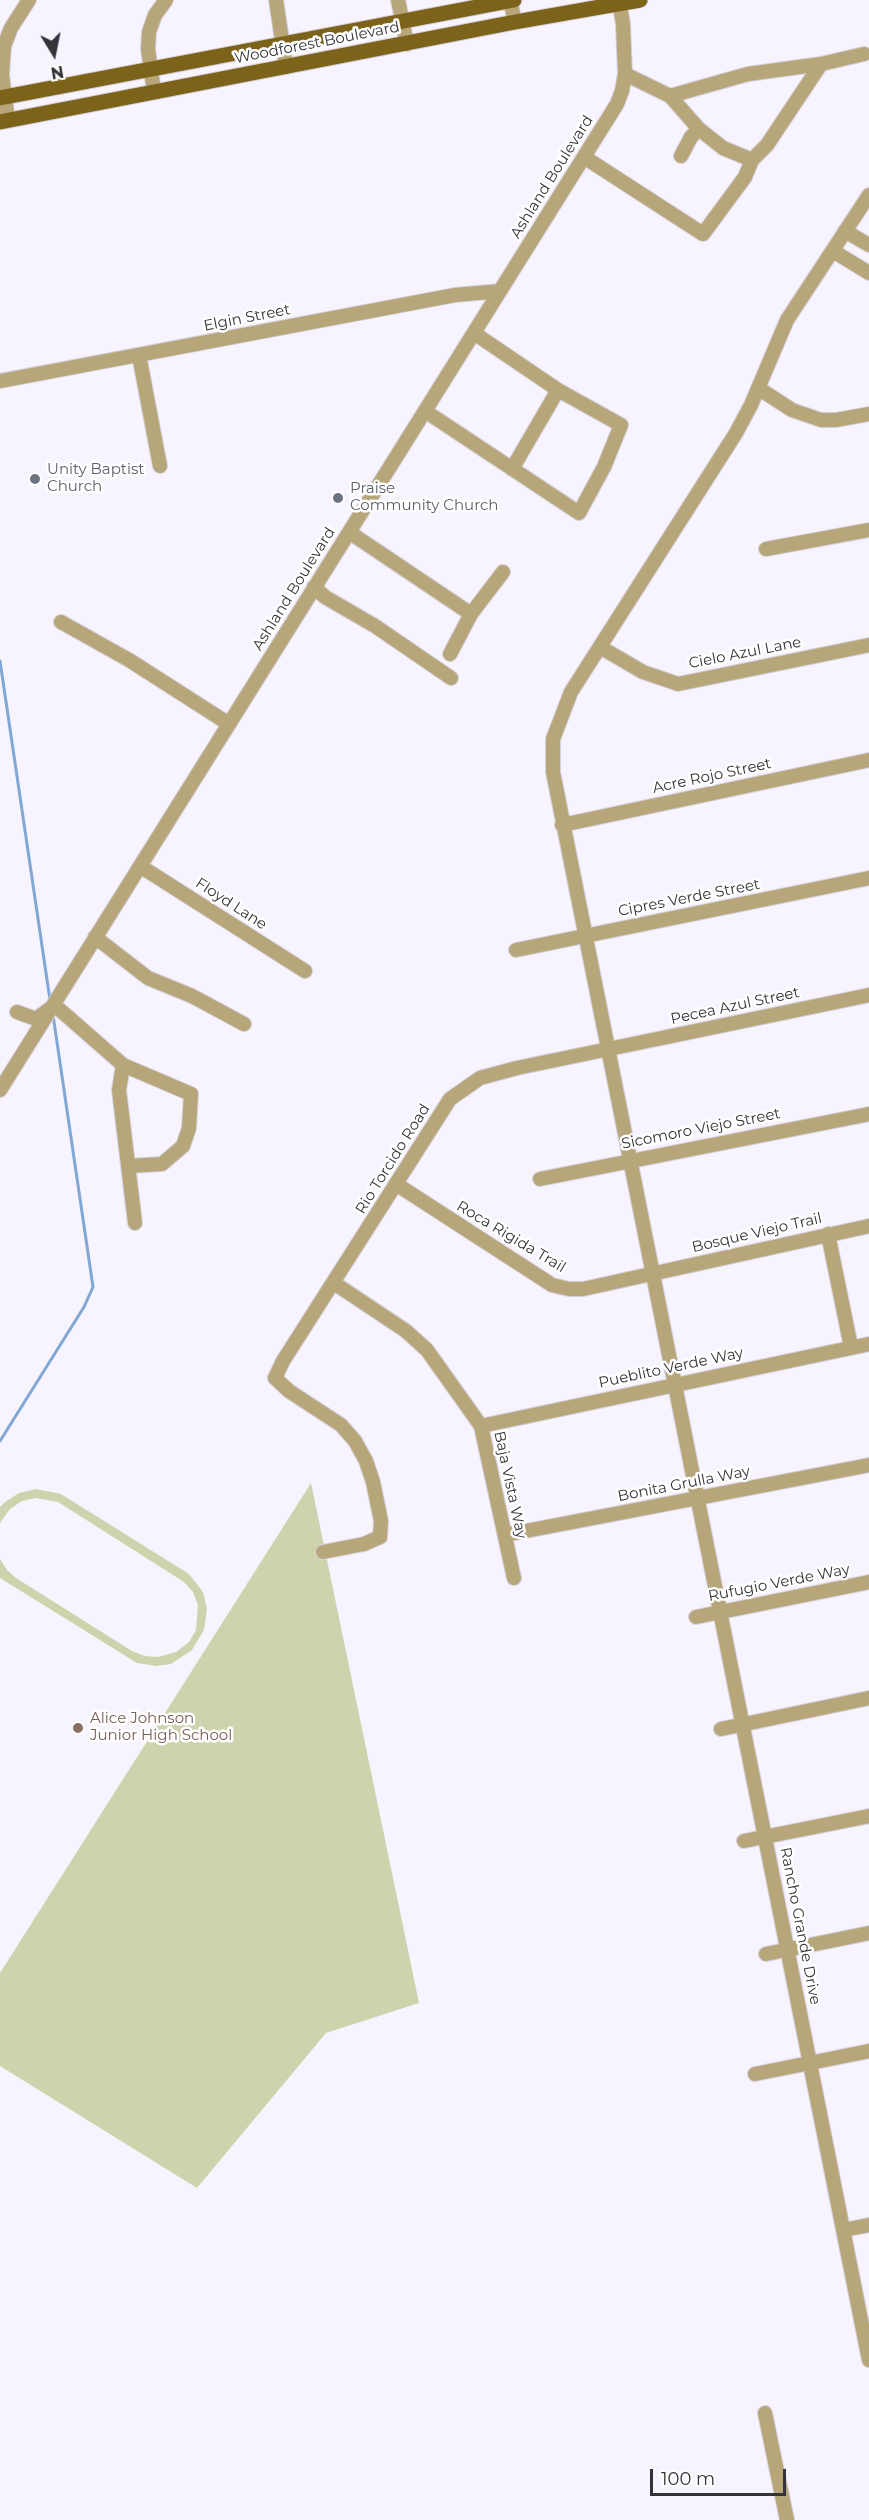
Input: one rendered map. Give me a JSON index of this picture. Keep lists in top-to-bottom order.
{
  "streets": {
    "main road": ["Woodforest Boulevard"],
    "street": [
      "Ashland Boulevard",
      "Elgin Street",
      "Cielo Azul Lane",
      "Acre Rojo Street",
      "Cipres Verde Street",
      "Floyd Lane",
      "Pecea Azul Street",
      "Sicomoro Viejo Street",
      "Rio Torcido Road",
      "Bosque Viejo Trail",
      "Roca Rigida Trail",
      "Pueblito Verde Way",
      "Bonita Grulla Way",
      "Baja Vista Way",
      "Rufugio Verde Way",
      "Rancho Grande Drive"
    ]
  },
  "crossings": [
    ["Woodforest Boulevard", "Ashland Boulevard"],
    ["Ashland Boulevard", "Elgin Street"],
    ["Ashland Boulevard", "Floyd Lane"],
    ["Cielo Azul Lane", "Rancho Grande Drive"],
    ["Acre Rojo Street", "Rancho Grande Drive"],
    ["Cipres Verde Street", "Rancho Grande Drive"],
    ["Pecea Azul Street", "Rio Torcido Road"],
    ["Pecea Azul Street", "Rancho Grande Drive"],
    ["Sicomoro Viejo Street", "Rancho Grande Drive"],
    ["Rio Torcido Road", "Roca Rigida Trail"],
    ["Rio Torcido Road", "Baja Vista Way"],
    ["Rio Torcido Road", "Rancho Grande Drive"],
    ["Bosque Viejo Trail", "Roca Rigida Trail"],
    ["Bosque Viejo Trail", "Rancho Grande Drive"],
    ["Roca Rigida Trail", "Rancho Grande Drive"],
    ["Pueblito Verde Way", "Baja Vista Way"],
    ["Pueblito Verde Way", "Rancho Grande Drive"],
    ["Bonita Grulla Way", "Baja Vista Way"],
    ["Bonita Grulla Way", "Rancho Grande Drive"],
    ["Rufugio Verde Way", "Rancho Grande Drive"]
  ],
  "places": ["Unity Baptist Church", "Praise Community Church", "Alice Johnson Junior High School"],
  "scale_bar": "100 m",
  "north": "bottom"
}
